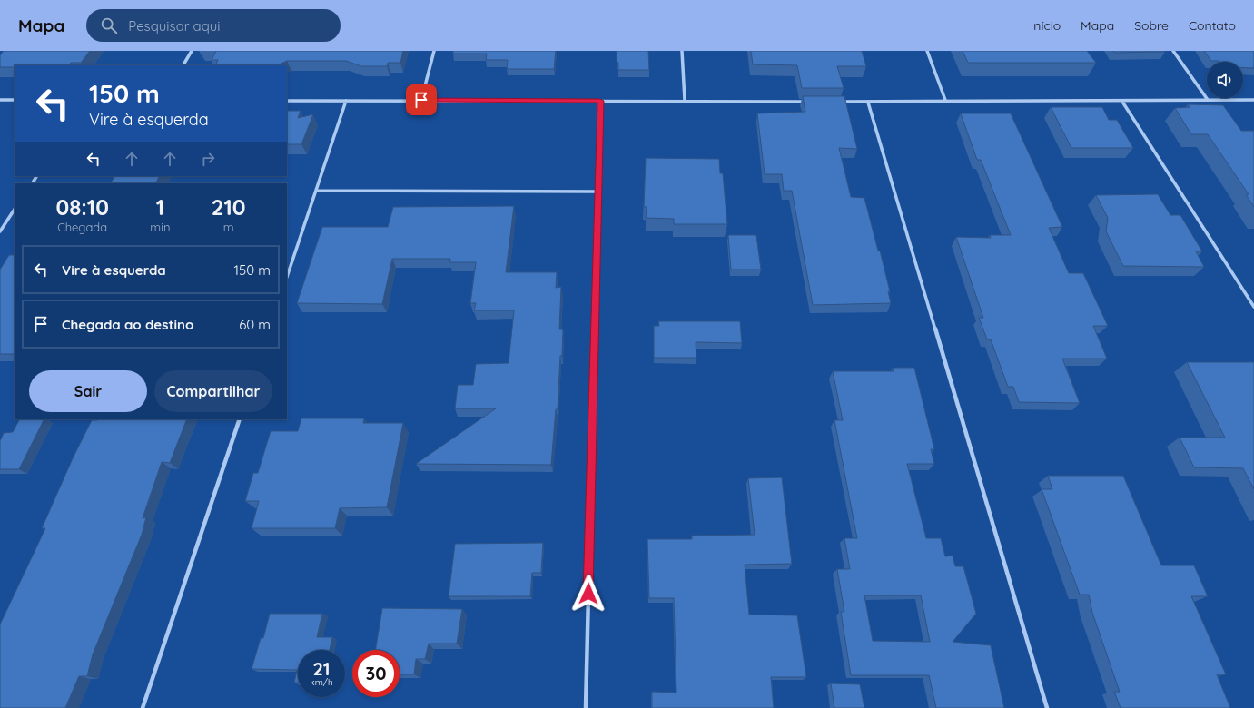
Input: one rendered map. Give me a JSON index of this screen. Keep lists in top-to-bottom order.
{
  "page": {
    "header": "Mapa",
    "search": "Pesquisar aqui",
    "nav": [
      "Início",
      "Mapa",
      "Sobre",
      "Contato"
    ],
    "turn": ["150 m", "Vire à esquerda"],
    "eta": [
      "08:10",
      "Chegada",
      "1",
      "min",
      "210",
      "m"
    ],
    "list": [
      {
        "name": "Vire à esquerda",
        "value": "150 m"
      },
      {
        "name": "Chegada ao destino",
        "value": "60 m"
      }
    ],
    "buttons": ["Sair", "Compartilhar"],
    "speed": "21 km/h",
    "limit": "30"
  }
}
